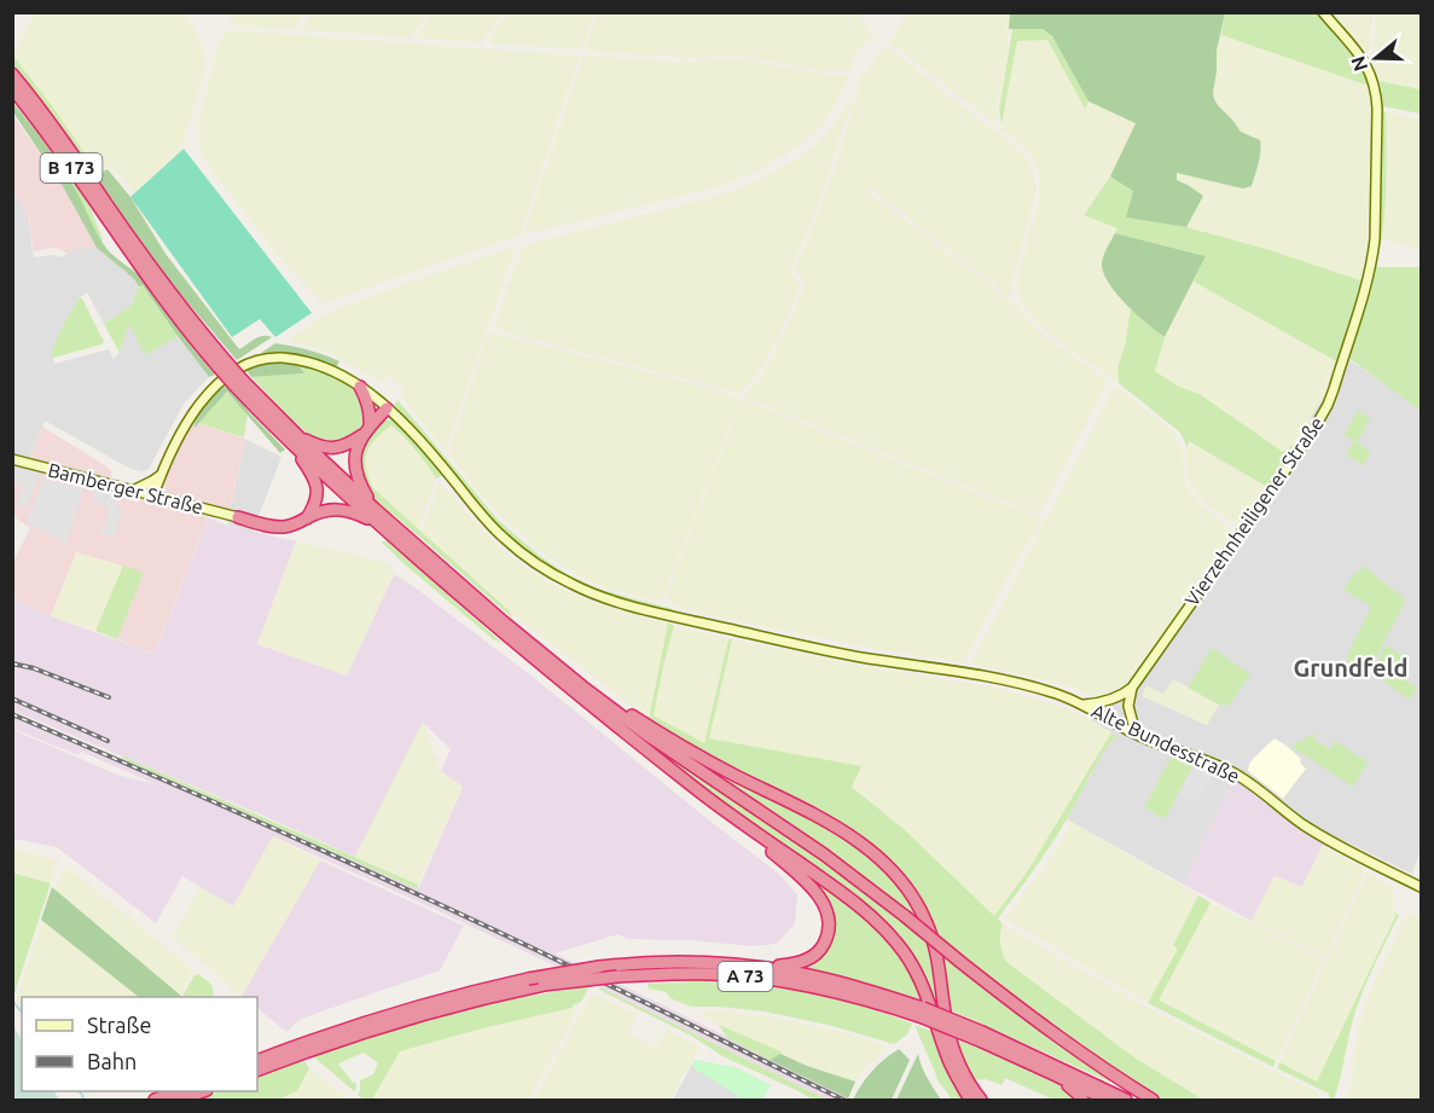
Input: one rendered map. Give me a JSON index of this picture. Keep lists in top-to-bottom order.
{
  "streets": {
    "highway": ["B 173", "A 73"],
    "main road": ["Bamberger Straße", "Vierzehnheiligener Straße", "Alte Bundesstraße"]
  },
  "crossings": [
    ["Bamberger Straße", "Alte Bundesstraße"]
  ],
  "districts": ["Grundfeld"],
  "legend": ["Straße", "Bahn"],
  "north": "left"
}
